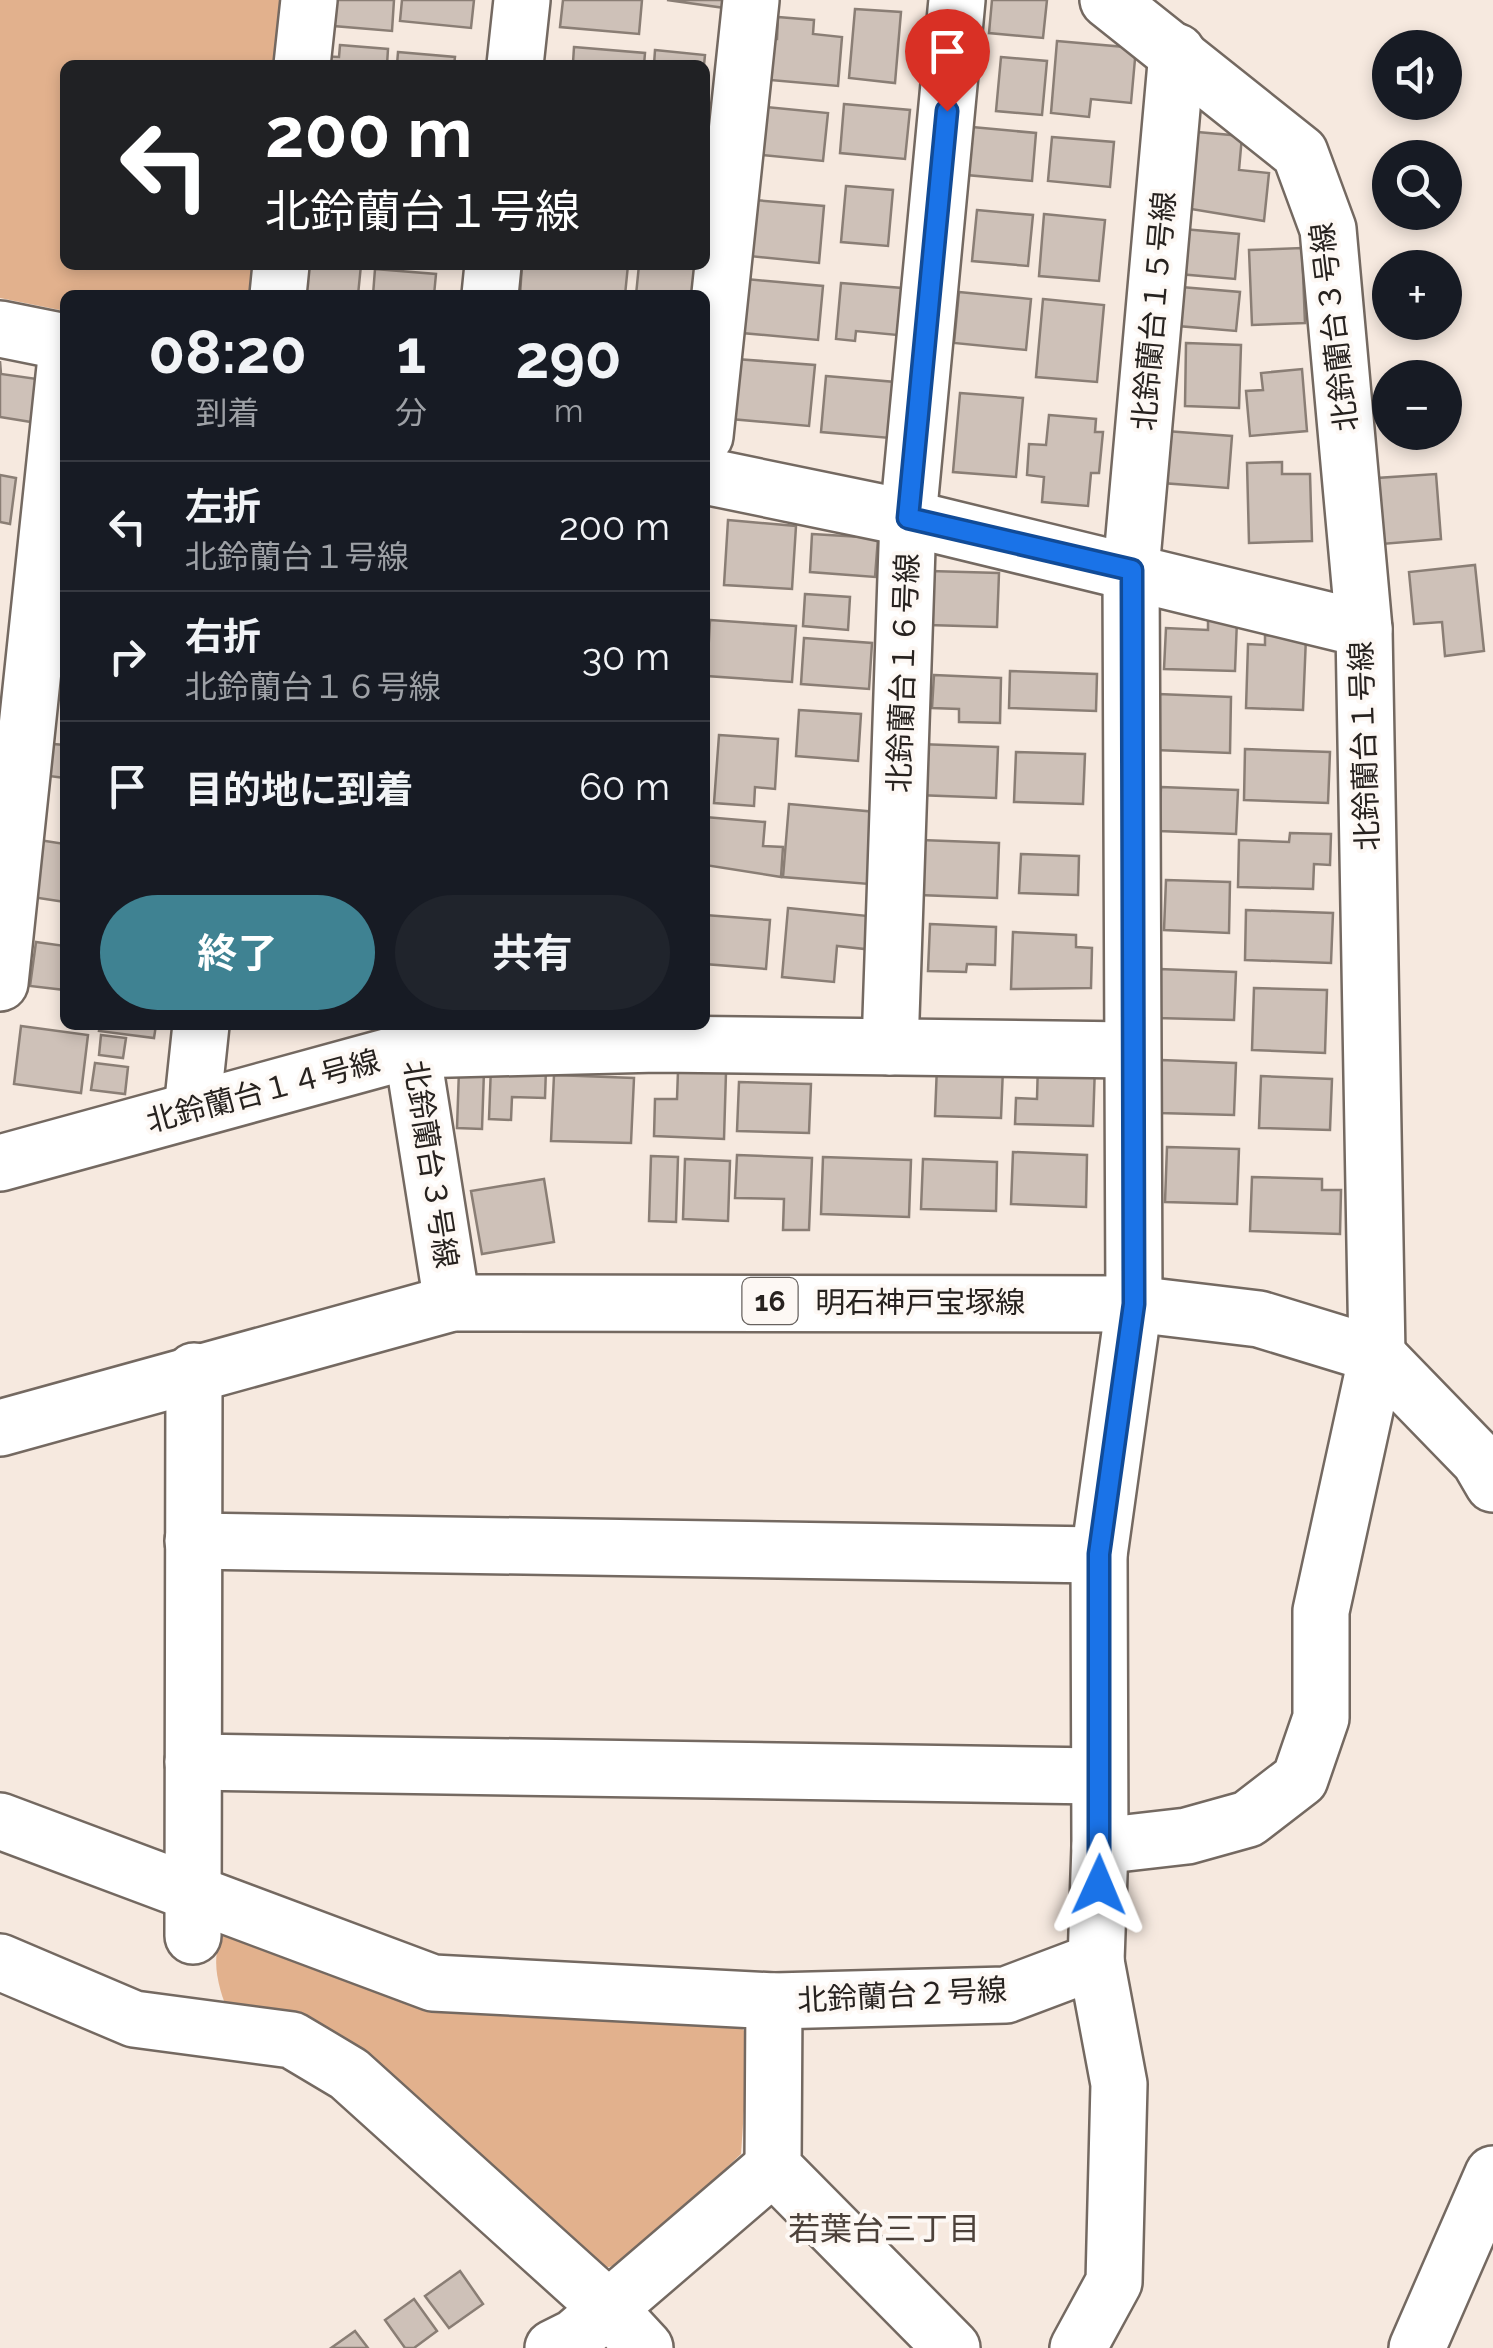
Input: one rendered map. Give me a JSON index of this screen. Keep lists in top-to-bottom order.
{
  "streets": {
    "main road": [
      "北鈴蘭台１５号線",
      "北鈴蘭台３号線",
      "北鈴蘭台１６号線",
      "北鈴蘭台１号線",
      "北鈴蘭台１４号線",
      "16",
      "明石神戸宝塚線",
      "北鈴蘭台２号線"
    ]
  },
  "crossings": [
    ["北鈴蘭台１５号線", "北鈴蘭台３号線"],
    ["北鈴蘭台１５号線", "北鈴蘭台１号線"],
    ["北鈴蘭台３号線", "北鈴蘭台１号線"],
    ["北鈴蘭台３号線", "北鈴蘭台１４号線"],
    ["北鈴蘭台３号線", "明石神戸宝塚線"],
    ["北鈴蘭台１６号線", "北鈴蘭台１号線"],
    ["北鈴蘭台１６号線", "北鈴蘭台１４号線"],
    ["北鈴蘭台１号線", "明石神戸宝塚線"]
  ],
  "districts": ["若葉台三丁目"],
  "page": {
    "map_buttons": ["+", "−"],
    "turn": ["200 m", "北鈴蘭台１号線"],
    "eta": [
      "08:20",
      "到着",
      "1",
      "分",
      "290",
      "m"
    ],
    "list": [
      {
        "name": "左折",
        "note": "北鈴蘭台１号線",
        "value": "200 m"
      },
      {
        "name": "右折",
        "note": "北鈴蘭台１６号線",
        "value": "30 m"
      },
      {
        "name": "目的地に到着",
        "value": "60 m"
      }
    ],
    "buttons": ["終了", "共有"]
  }
}
